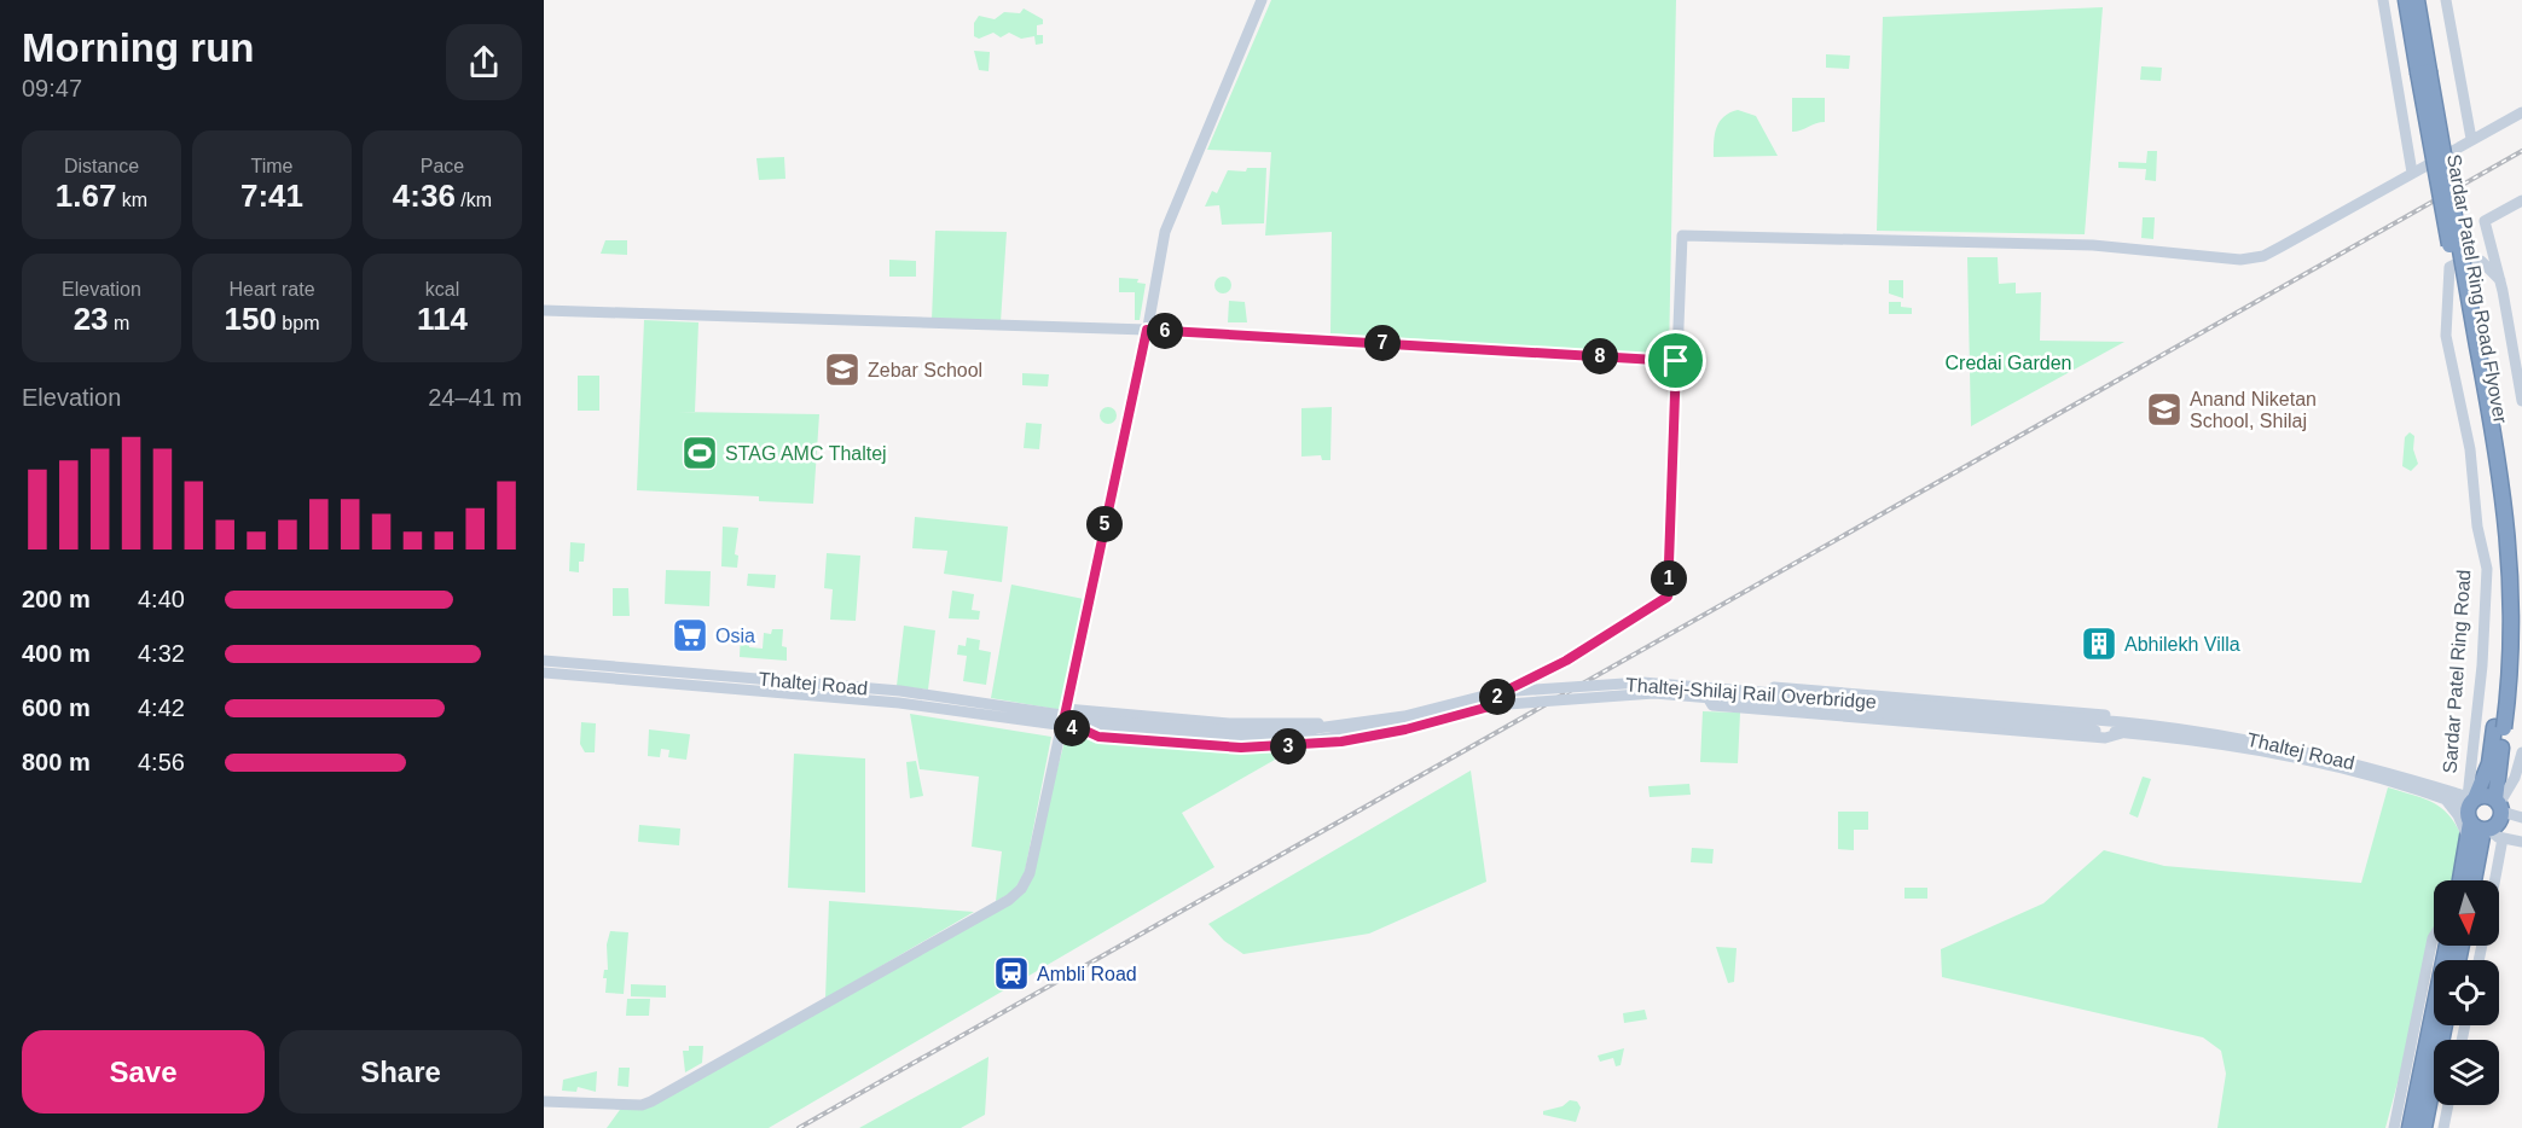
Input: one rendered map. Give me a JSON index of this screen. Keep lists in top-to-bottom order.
{
  "streets": {
    "highway": ["Sardar Patel Ring Road Flyover", "Sardar Patel Ring Road"],
    "street": ["Thaltej Road", "Thaltej-Shilaj Rail Overbridge"]
  },
  "crossings": [
    ["Sardar Patel Ring Road Flyover", "Sardar Patel Ring Road"],
    ["Sardar Patel Ring Road Flyover", "Thaltej Road"],
    ["Sardar Patel Ring Road", "Thaltej Road"],
    ["Thaltej Road", "Thaltej-Shilaj Rail Overbridge"]
  ],
  "parks": ["Credai Garden"],
  "places": {
    "school or university": ["Zebar School", "Anand Niketan School, Shilaj"],
    "sports": ["STAG AMC Thaltej"],
    "supermarket": ["Osia"],
    "building": ["Abhilekh Villa"],
    "station": ["Ambli Road"]
  },
  "north": "bottom",
  "page": {
    "heading": ["Morning run", "09:47"],
    "stats": [
      ["Distance", "1.67 km"],
      ["Time", "7:41"],
      ["Pace", "4:36 /km"],
      ["Elevation", "23 m"],
      ["Heart rate", "150 bpm"],
      ["kcal", "114"]
    ],
    "pins": [
      "6",
      "7",
      "8",
      "5",
      "1",
      "2",
      "4",
      "3"
    ],
    "chart": ["Elevation", "24–41 m"],
    "list": [
      {
        "name": "200 m",
        "note": "4:40"
      },
      {
        "name": "400 m",
        "note": "4:32"
      },
      {
        "name": "600 m",
        "note": "4:42"
      },
      {
        "name": "800 m",
        "note": "4:56"
      }
    ],
    "buttons": ["Save", "Share"]
  }
}
